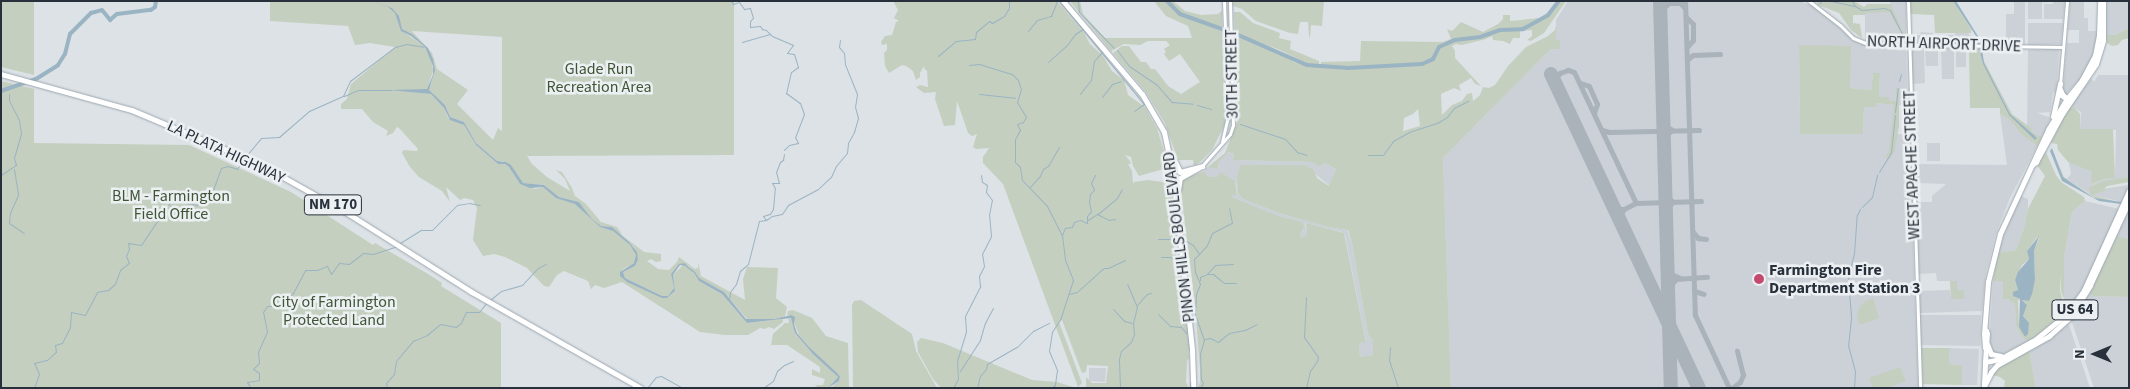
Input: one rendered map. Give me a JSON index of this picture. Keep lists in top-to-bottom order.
{
  "streets": {
    "highway": ["PINON HILLS BOULEVARD", "US 64"],
    "main road": [
      "NORTH AIRPORT DRIVE",
      "30TH STREET",
      "LA PLATA HIGHWAY",
      "WEST APACHE STREET",
      "NM 170"
    ]
  },
  "crossings": [
    ["NORTH AIRPORT DRIVE", "WEST APACHE STREET"]
  ],
  "parks": ["Glade Run Recreation Area", "BLM - Farmington Field Office", "City of Farmington Protected Land"],
  "places": ["Farmington Fire Department Station 3"],
  "north": "left"
}
